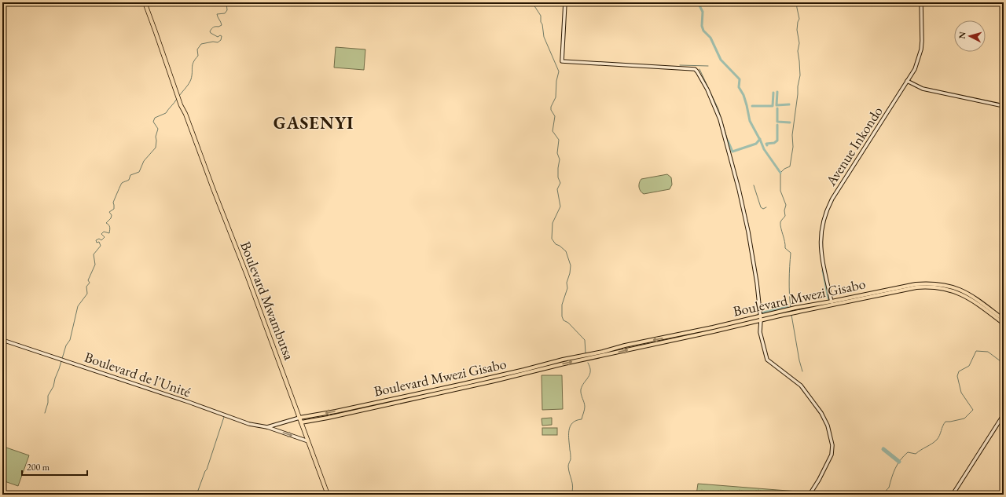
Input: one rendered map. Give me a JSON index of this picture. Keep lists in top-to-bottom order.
{
  "streets": {
    "highway": ["Boulevard Mwambutsa"],
    "main road": ["Boulevard Mwezi Gisabo"],
    "street": ["Avenue Inkondo", "Boulevard de l'Unité"]
  },
  "crossings": [
    ["Avenue Inkondo", "Boulevard Mwezi Gisabo"],
    ["Boulevard Mwezi Gisabo", "Boulevard Mwambutsa"],
    ["Boulevard Mwezi Gisabo", "Boulevard de l'Unité"],
    ["Boulevard Mwambutsa", "Boulevard de l'Unité"]
  ],
  "districts": ["GASENYI"],
  "scale_bar": "200 m",
  "north": "left"
}
